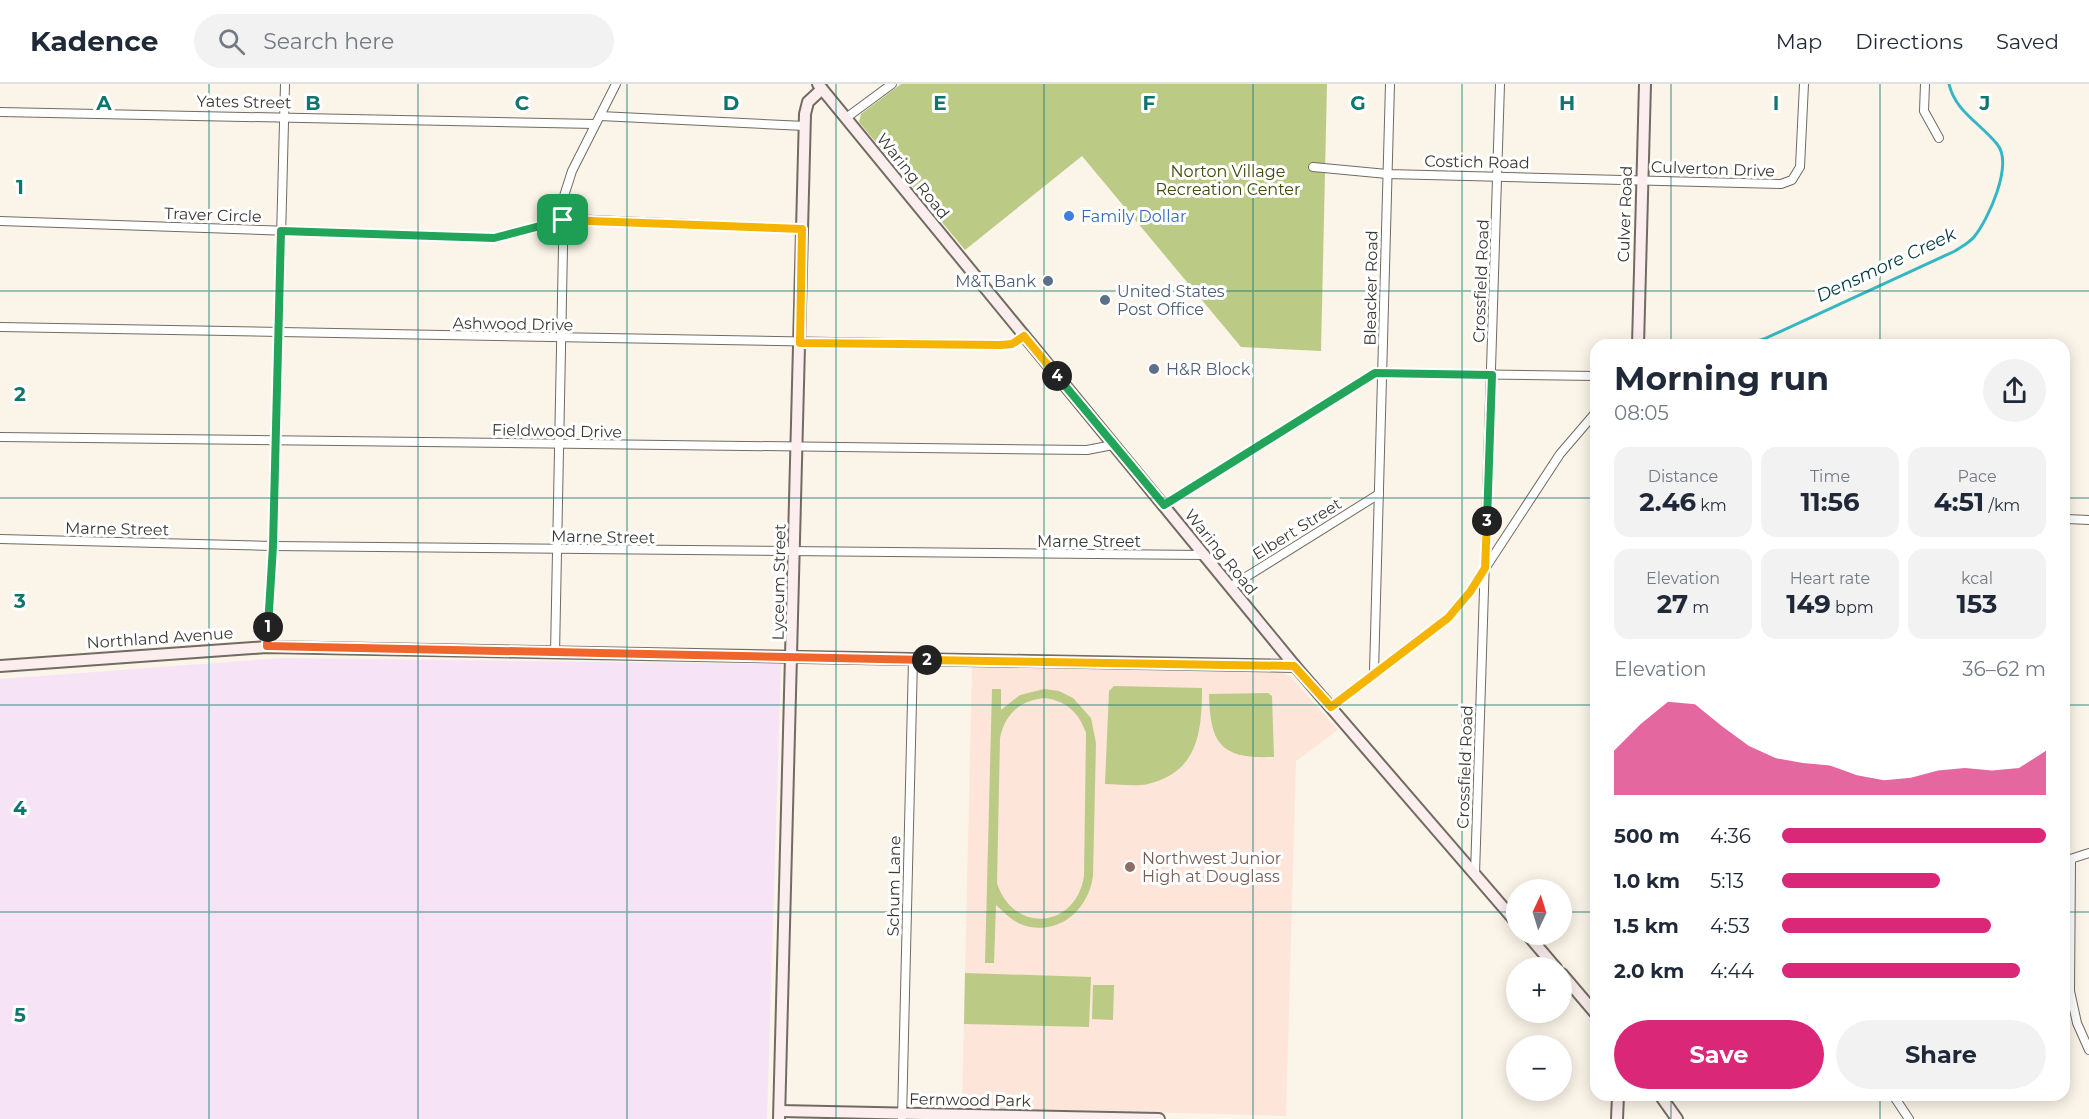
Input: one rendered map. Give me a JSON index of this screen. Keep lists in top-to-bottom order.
{
  "streets": {
    "street": [
      "Yates Street",
      "Costich Road",
      "Culverton Drive",
      "Waring Road",
      "Culver Road",
      "Traver Circle",
      "Crossfield Road",
      "Bleacker Road",
      "Ashwood Drive",
      "Fieldwood Drive",
      "Marne Street",
      "Elbert Street",
      "Lyceum Street",
      "Northland Avenue",
      "Schum Lane",
      "Fernwood Park"
    ]
  },
  "crossings": [
    ["Costich Road", "Culverton Drive"],
    ["Costich Road", "Culver Road"],
    ["Costich Road", "Crossfield Road"],
    ["Costich Road", "Bleacker Road"],
    ["Culverton Drive", "Culver Road"],
    ["Waring Road", "Crossfield Road"],
    ["Waring Road", "Ashwood Drive"],
    ["Waring Road", "Fieldwood Drive"],
    ["Waring Road", "Marne Street"],
    ["Waring Road", "Elbert Street"],
    ["Waring Road", "Lyceum Street"],
    ["Waring Road", "Northland Avenue"],
    ["Traver Circle", "Lyceum Street"],
    ["Bleacker Road", "Elbert Street"],
    ["Ashwood Drive", "Lyceum Street"],
    ["Fieldwood Drive", "Lyceum Street"],
    ["Marne Street", "Lyceum Street"],
    ["Lyceum Street", "Northland Avenue"],
    ["Lyceum Street", "Fernwood Park"],
    ["Northland Avenue", "Schum Lane"],
    ["Schum Lane", "Fernwood Park"]
  ],
  "water": ["Densmore Creek"],
  "parks": ["Norton Village Recreation Center"],
  "places": [
    "Family Dollar",
    "M&T Bank",
    "United States Post Office",
    "H&R Block",
    "Northwest Junior High at Douglass"
  ],
  "north": "top",
  "page": {
    "header": "Kadence",
    "search": "Search here",
    "nav": ["Map", "Directions", "Saved"],
    "heading": ["Morning run", "08:05"],
    "pins": [
      "4",
      "3",
      "1",
      "2"
    ],
    "stats": [
      ["Distance", "2.46 km"],
      ["Time", "11:56"],
      ["Pace", "4:51 /km"],
      ["Elevation", "27 m"],
      ["Heart rate", "149 bpm"],
      ["kcal", "153"]
    ],
    "chart": ["Elevation", "36–62 m"],
    "list": [
      {
        "name": "500 m",
        "note": "4:36"
      },
      {
        "name": "1.0 km",
        "note": "5:13"
      },
      {
        "name": "1.5 km",
        "note": "4:53"
      },
      {
        "name": "2.0 km",
        "note": "4:44"
      }
    ],
    "map_buttons": ["+", "−"],
    "buttons": ["Save", "Share"]
  },
  "grid": {
    "columns": [
      "A",
      "B",
      "C",
      "D",
      "E",
      "F",
      "G",
      "H",
      "I",
      "J"
    ],
    "rows": [
      "1",
      "2",
      "3",
      "4",
      "5"
    ]
  }
}
